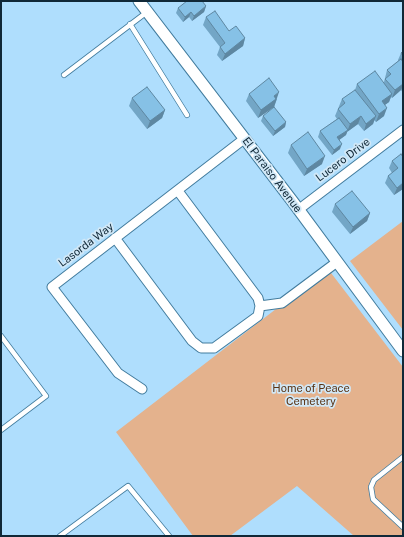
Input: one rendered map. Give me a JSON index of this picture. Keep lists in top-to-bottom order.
{
  "streets": {
    "street": ["Lucero Drive", "El Paraiso Avenue", "Lasorda Way"]
  },
  "crossings": [
    ["Lucero Drive", "El Paraiso Avenue"],
    ["El Paraiso Avenue", "Lasorda Way"]
  ],
  "parks": ["Home of Peace Cemetery"]
}
